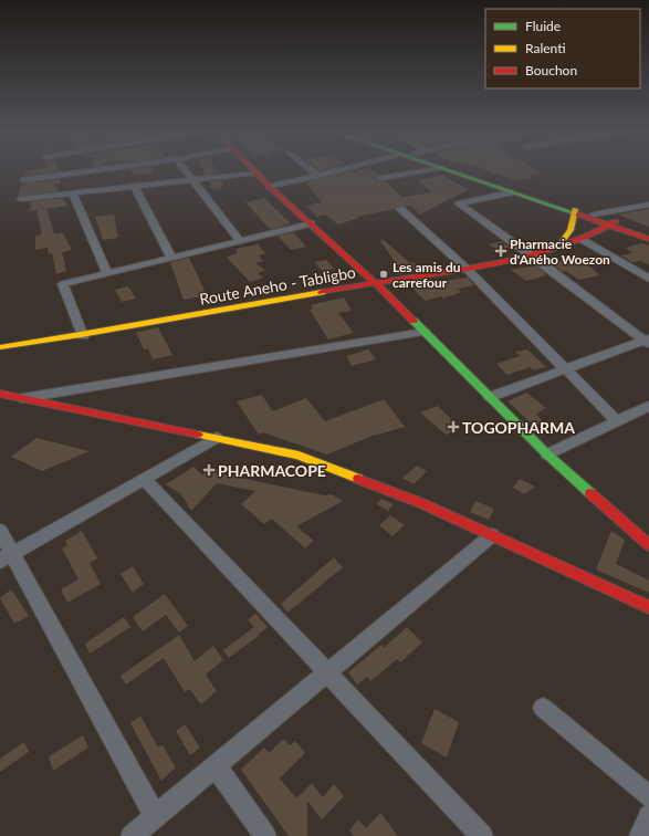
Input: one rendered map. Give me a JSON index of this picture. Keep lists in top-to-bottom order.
{
  "streets": {
    "main road": ["Route Aneho - Tabligbo"]
  },
  "places": {
    "health": ["Pharmacie d'Aného Woezon", "TOGOPHARMA", "PHARMACOPE"],
    "other": ["Les amis du carrefour"]
  },
  "legend": ["Fluide", "Ralenti", "Bouchon"]
}
